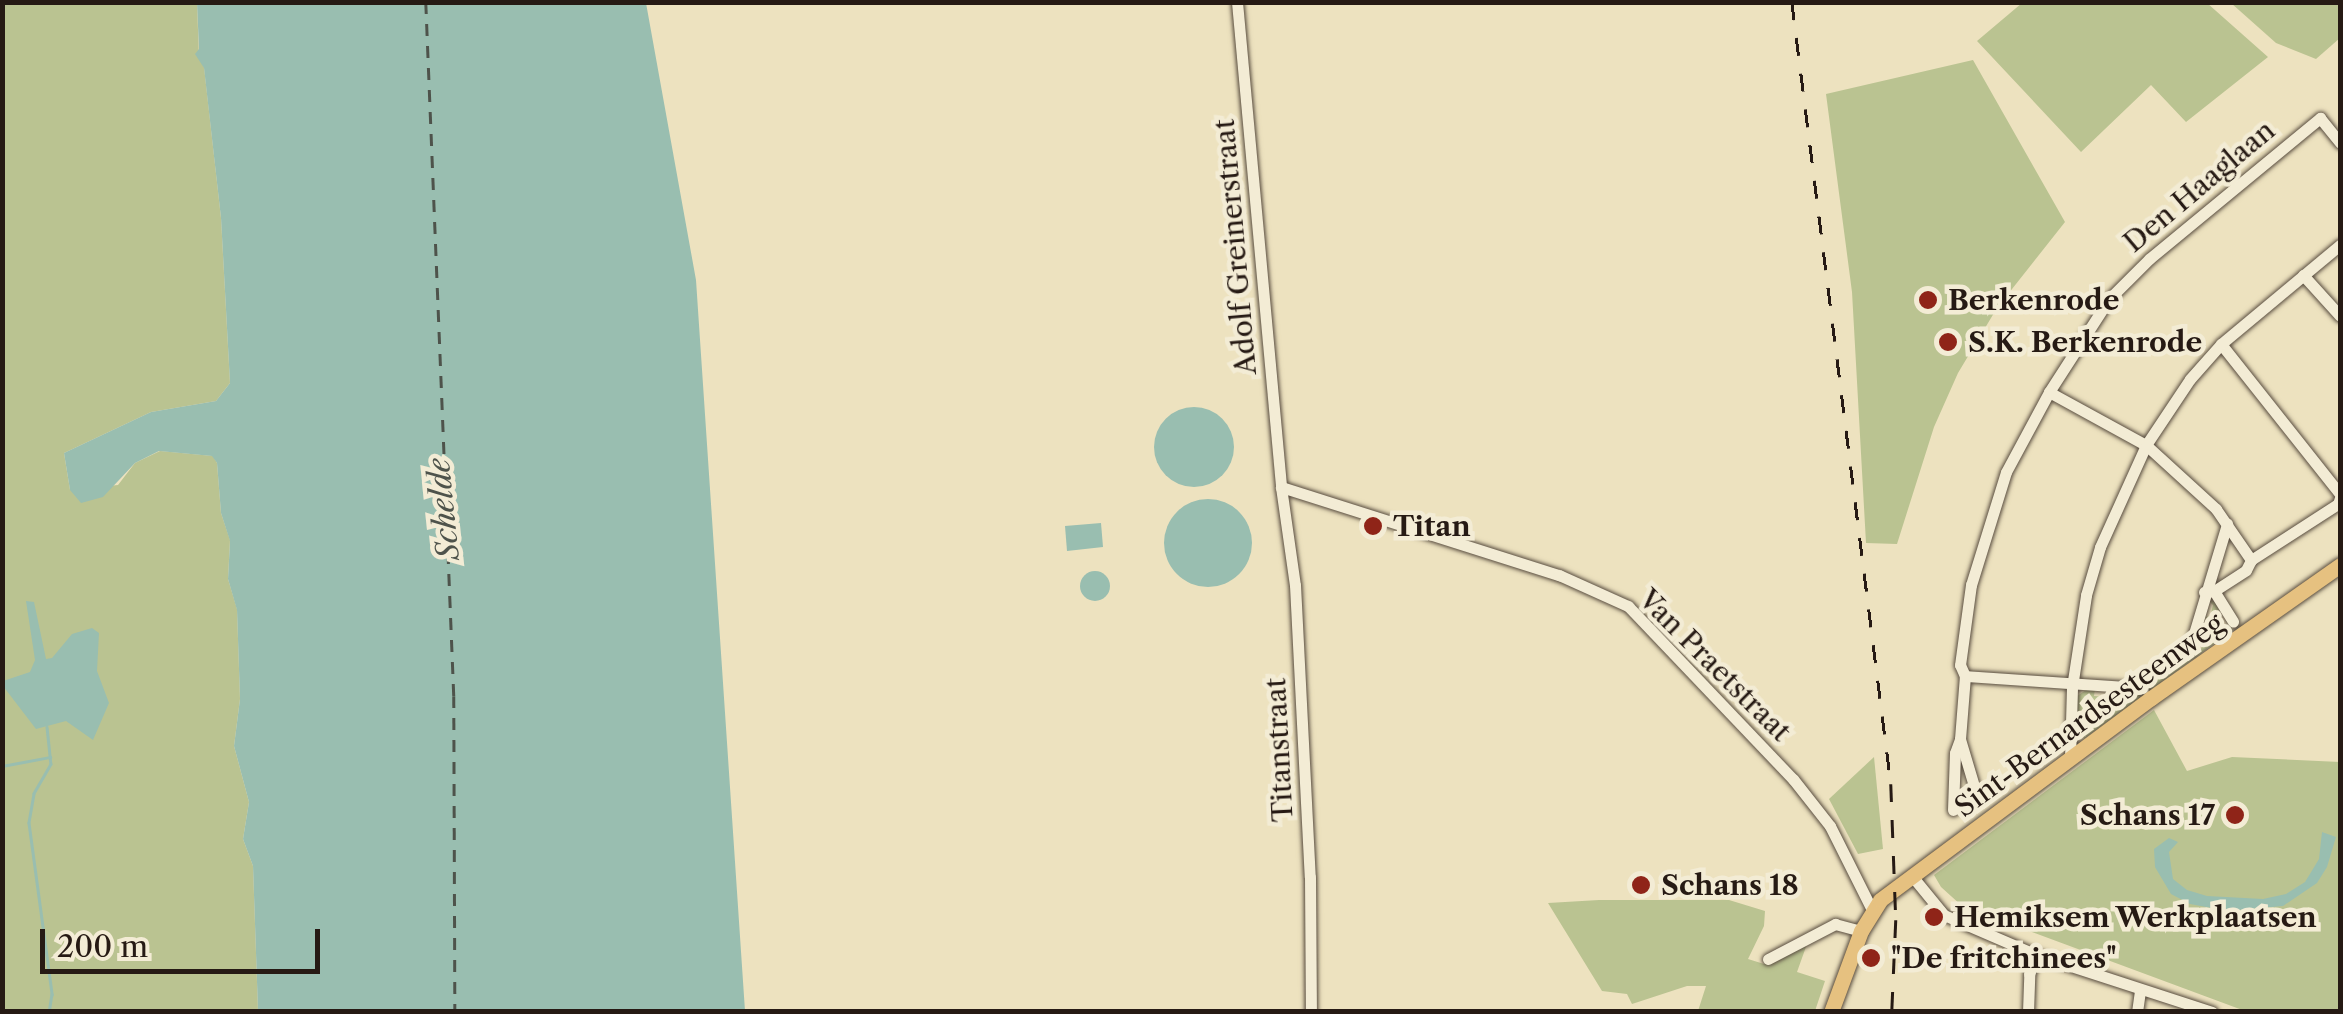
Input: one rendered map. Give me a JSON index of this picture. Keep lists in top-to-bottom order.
{
  "streets": {
    "main road": ["Sint-Bernardsesteenweg"],
    "street": [
      "Den Haaglaan",
      "Adolf Greinerstraat",
      "Van Praetstraat",
      "Titanstraat"
    ]
  },
  "crossings": [
    ["Adolf Greinerstraat", "Van Praetstraat"],
    ["Adolf Greinerstraat", "Titanstraat"],
    ["Van Praetstraat", "Sint-Bernardsesteenweg"],
    ["Van Praetstraat", "Titanstraat"]
  ],
  "water": ["Schelde"],
  "places": [
    "Berkenrode",
    "S.K. Berkenrode",
    "Titan",
    "Schans 17",
    "Schans 18",
    "Hemiksem Werkplaatsen",
    "\"De fritchinees\""
  ],
  "scale_bar": "200 m"
}
